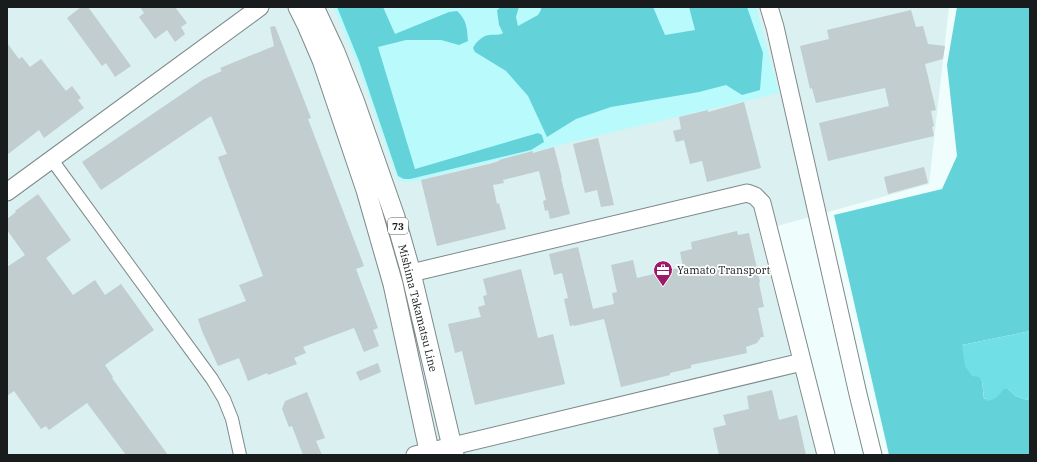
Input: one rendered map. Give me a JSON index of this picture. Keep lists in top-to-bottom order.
{
  "streets": {
    "main road": ["73", "Mishima Takamatsu Line"]
  },
  "places": {
    "office": ["Yamato Transport"]
  }
}
